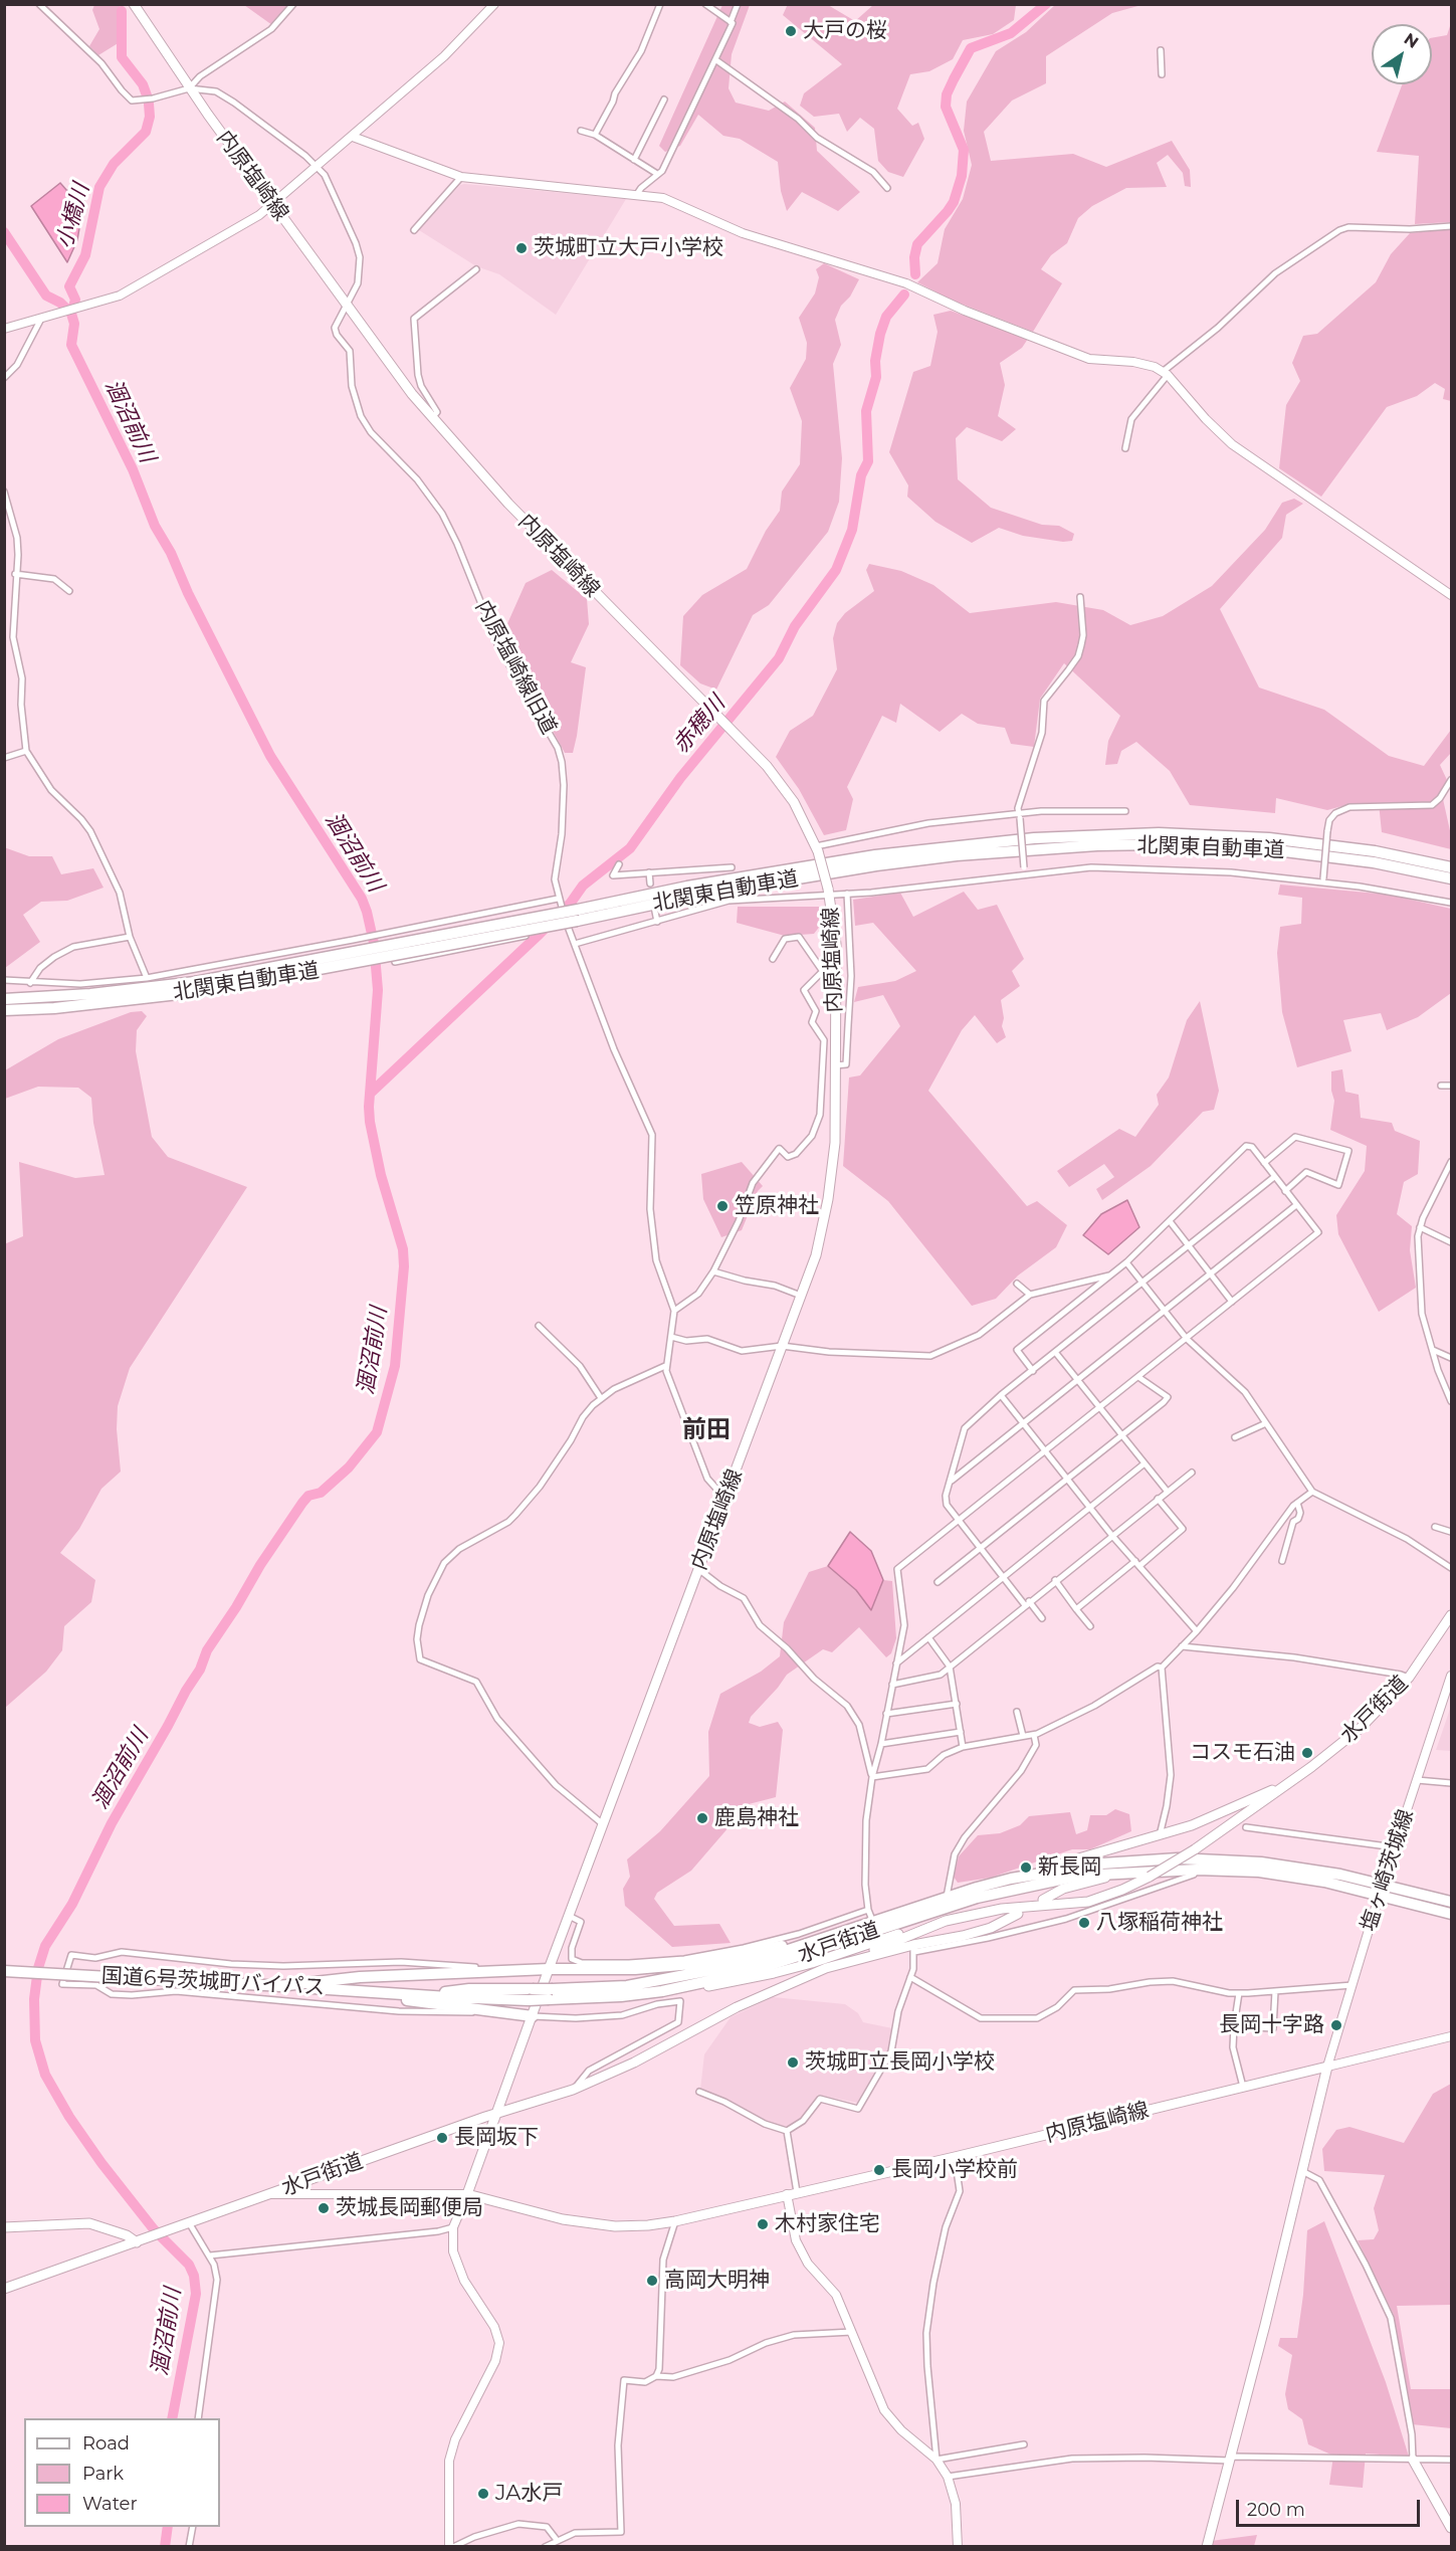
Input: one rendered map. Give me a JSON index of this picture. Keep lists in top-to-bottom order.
{
  "streets": {
    "highway": ["北関東自動車道", "水戸街道", "国道6号茨城町バイパス"],
    "main road": ["内原塩崎線"],
    "street": ["内原塩崎線旧道", "塩ヶ崎茨城線"]
  },
  "crossings": [
    ["内原塩崎線", "内原塩崎線旧道"],
    ["内原塩崎線", "塩ヶ崎茨城線"],
    ["水戸街道", "国道6号茨城町バイパス"]
  ],
  "districts": ["前田"],
  "water": ["小橋川", "涸沼前川", "赤穂川"],
  "places": [
    "大戸の桜",
    "茨城町立大戸小学校",
    "笠原神社",
    "コスモ石油",
    "鹿島神社",
    "新長岡",
    "八塚稲荷神社",
    "長岡十字路",
    "茨城町立長岡小学校",
    "長岡坂下",
    "長岡小学校前",
    "茨城長岡郵便局",
    "木村家住宅",
    "高岡大明神",
    "JA水戸"
  ],
  "legend": ["Road", "Park", "Water"],
  "scale_bar": "200 m",
  "north": "top right"
}
